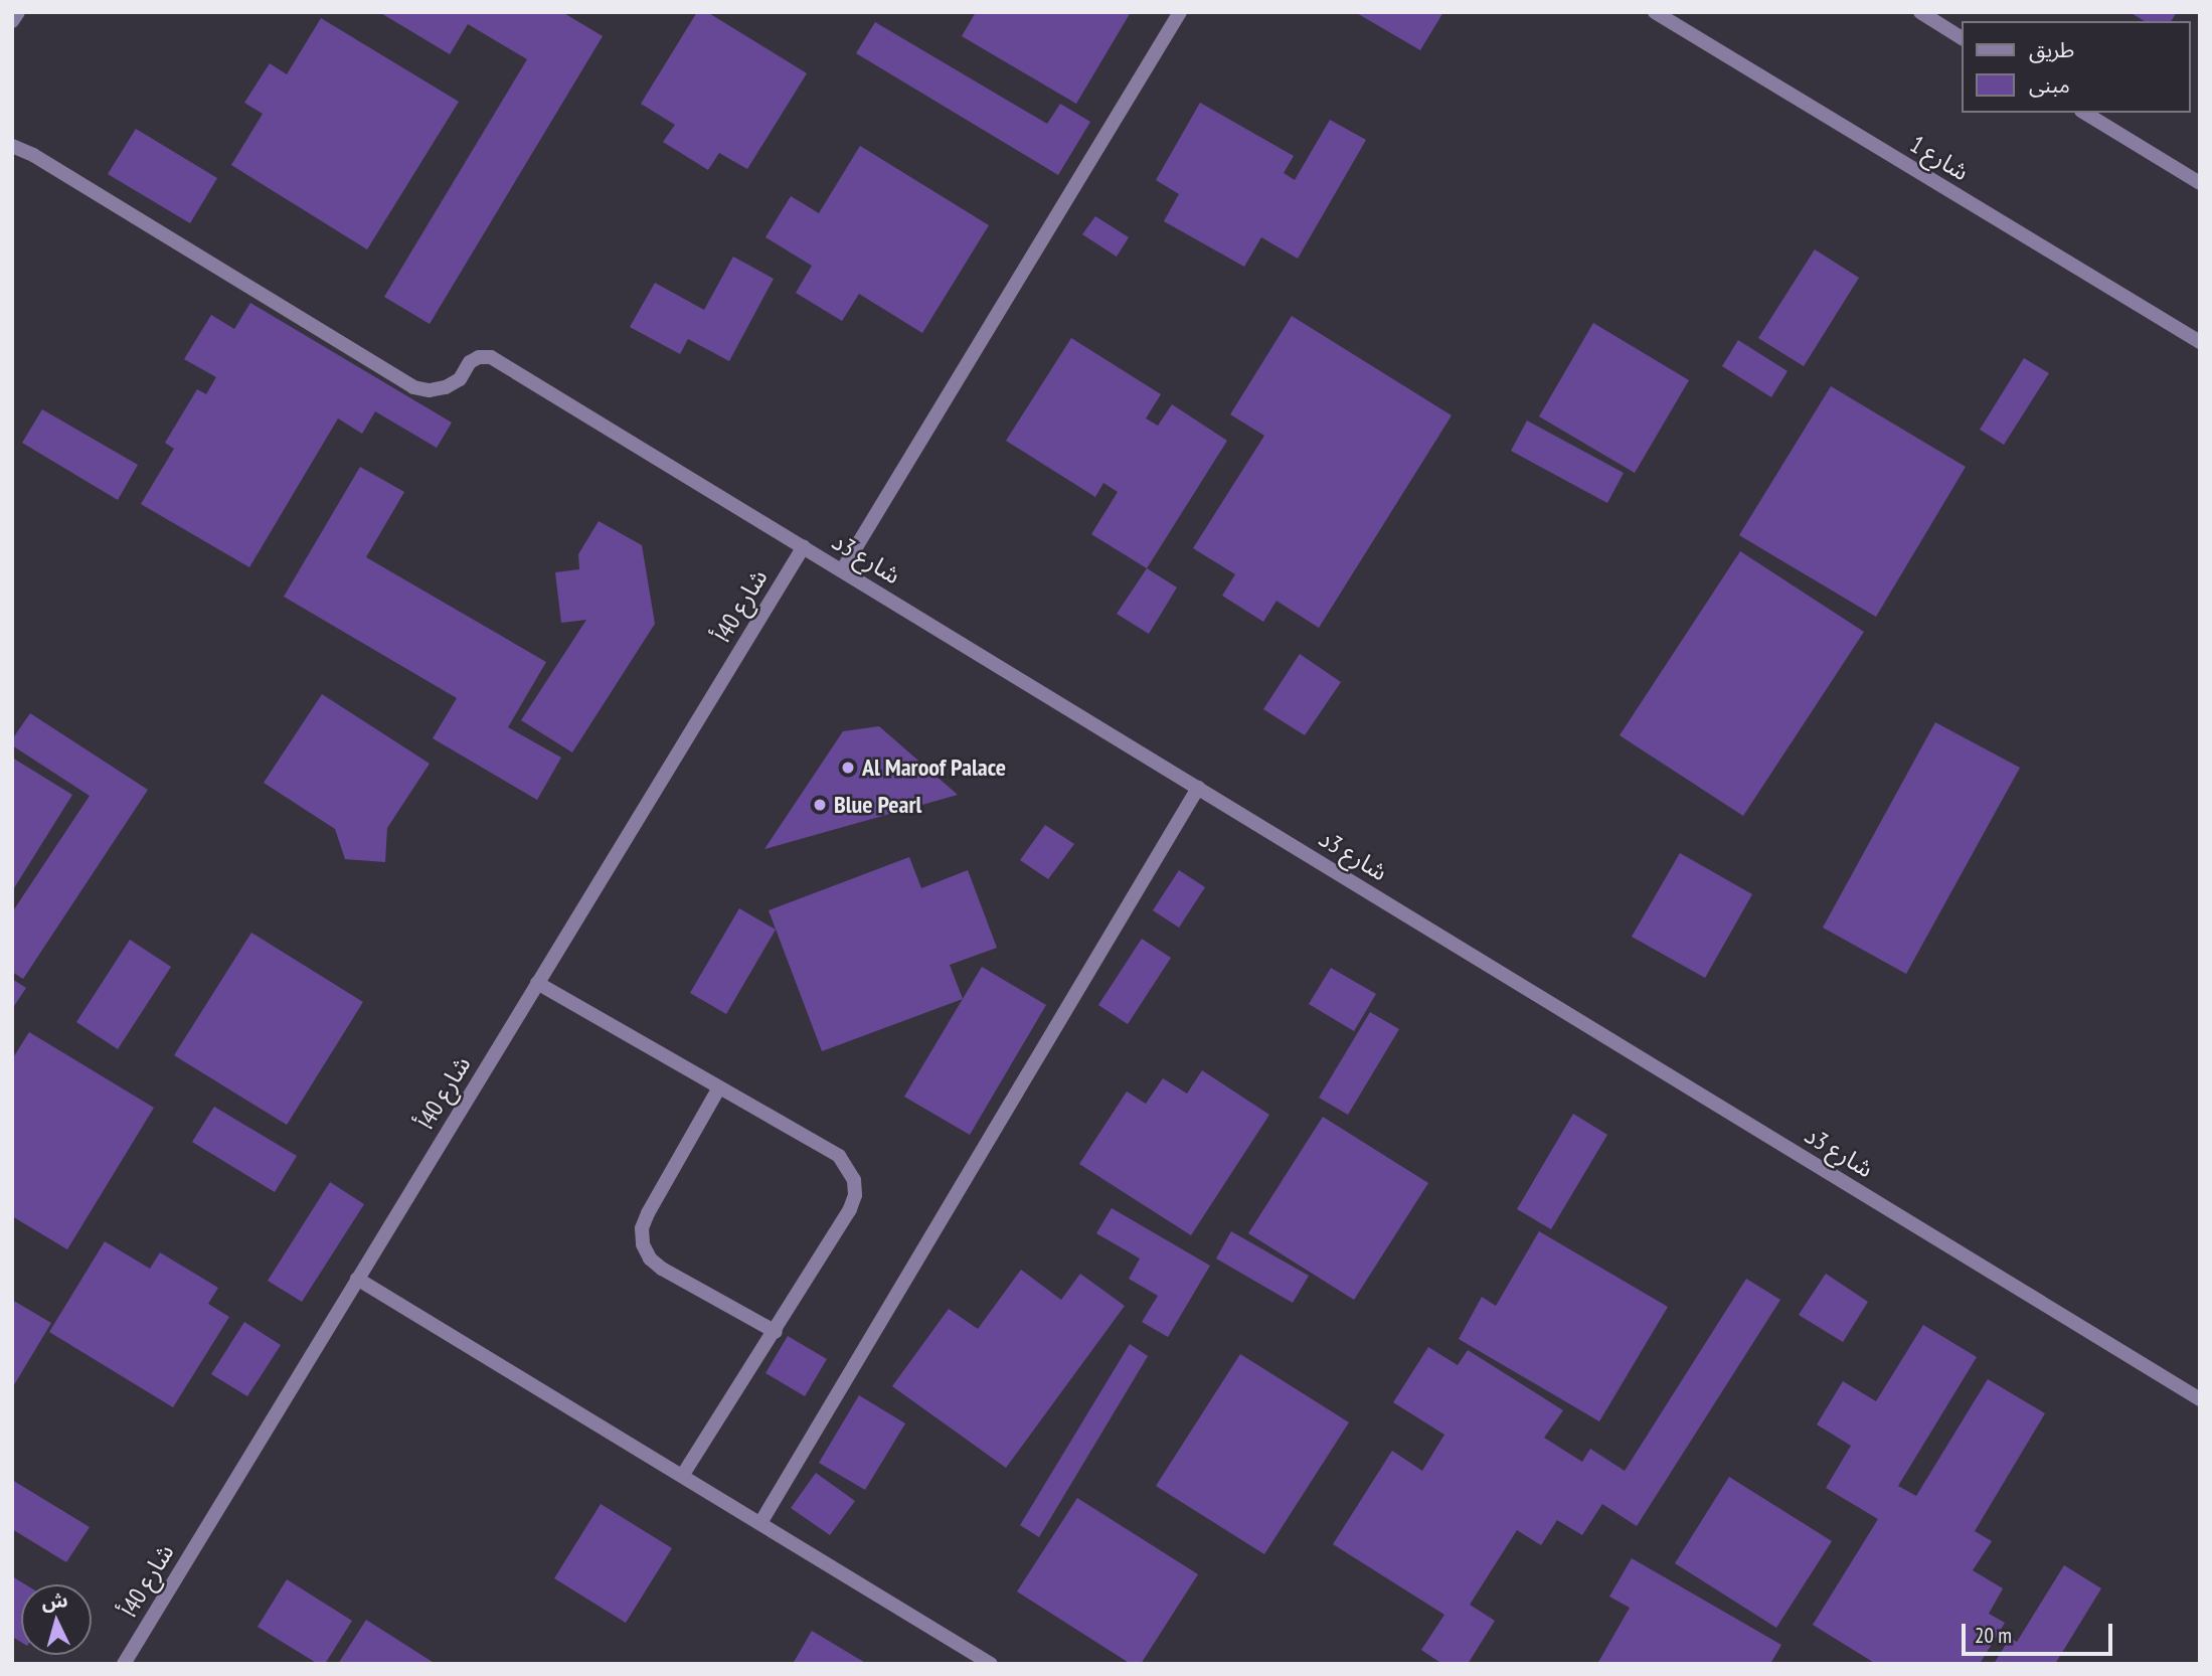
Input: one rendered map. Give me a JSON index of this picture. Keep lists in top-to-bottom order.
{
  "streets": {
    "street": ["شارع 1", "شارع 3د", "شارع 40أ"]
  },
  "crossings": [
    ["شارع 3د", "شارع 40أ"]
  ],
  "places": ["Al Maroof Palace", "Blue Pearl"],
  "legend": ["طريق", "مبنى"],
  "scale_bar": "20 m",
  "north": "top"
}
